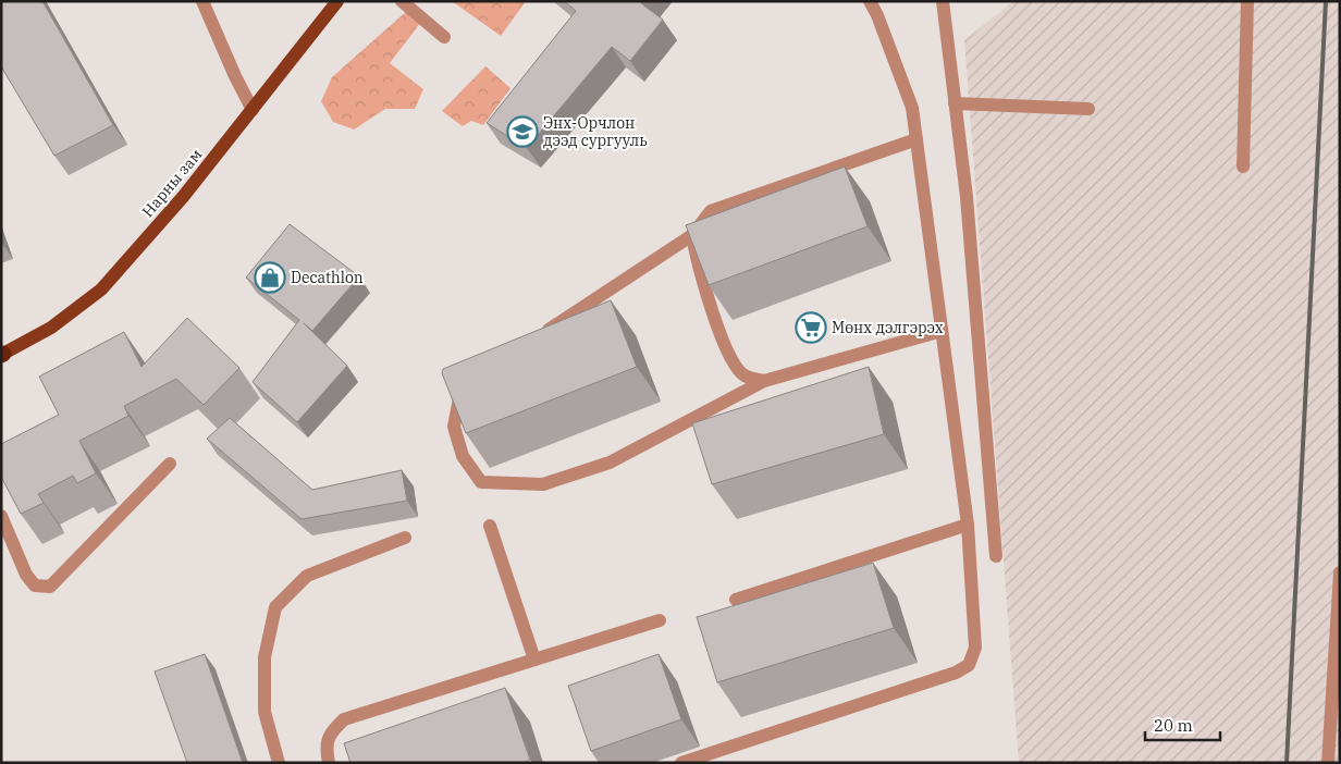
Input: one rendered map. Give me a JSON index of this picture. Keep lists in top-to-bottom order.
{
  "streets": {
    "main road": ["Нарны зам"]
  },
  "places": {
    "school or university": ["Энх-Орчлон дээд сургууль"],
    "shop": ["Decathlon"],
    "supermarket": ["Мөнх дэлгэрэх"]
  },
  "scale_bar": "20 m"
}
